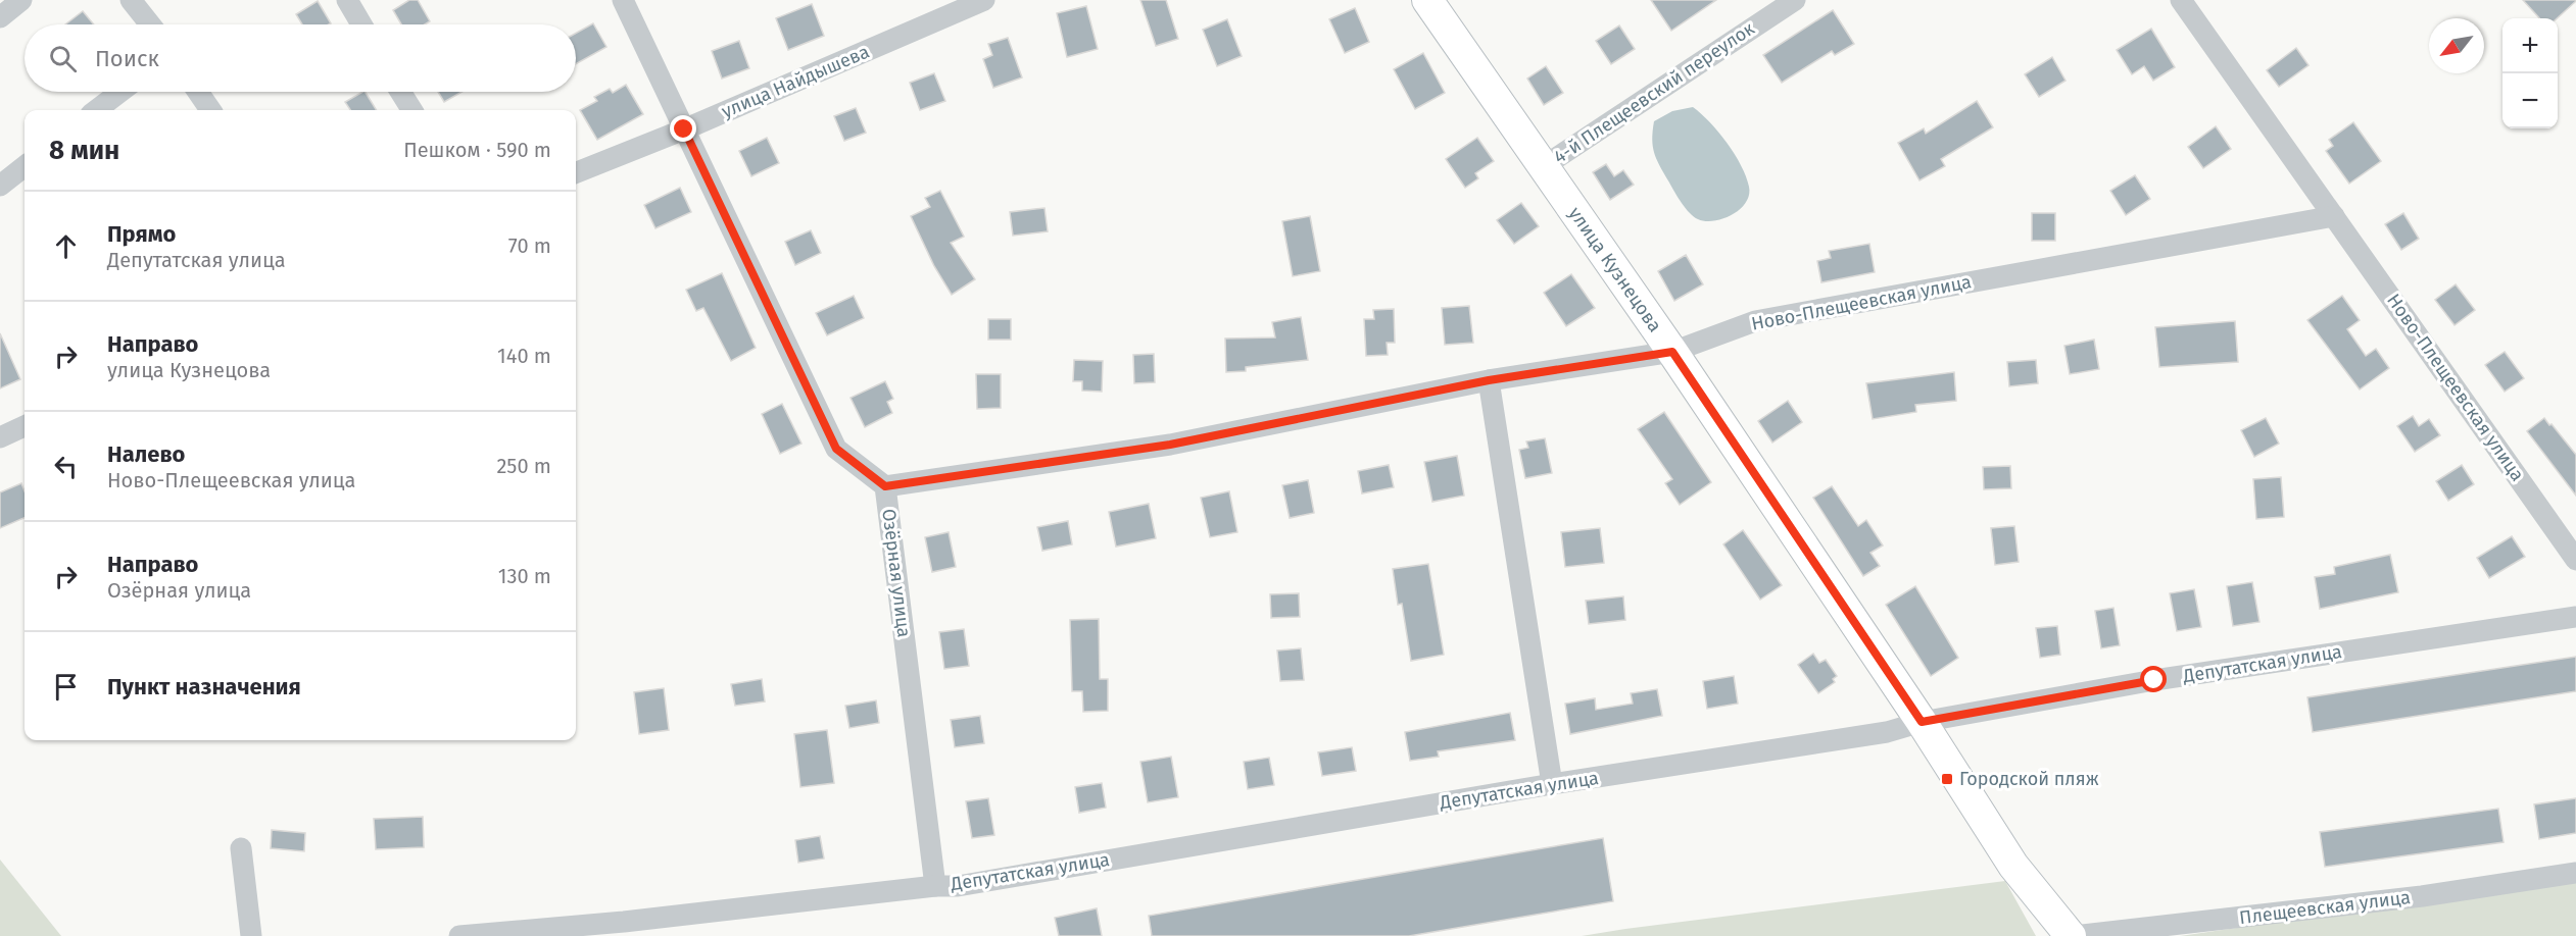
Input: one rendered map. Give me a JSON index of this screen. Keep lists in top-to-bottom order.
{
  "streets": {
    "street": [
      "улица Найдышева",
      "4-й Плещеевский переулок",
      "улица Кузнецова",
      "Ново-Плещеевская улица",
      "Озёрная улица",
      "Депутатская улица",
      "Плещеевская улица"
    ]
  },
  "crossings": [
    ["улица Найдышева", "Озёрная улица"],
    ["4-й Плещеевский переулок", "улица Кузнецова"],
    ["улица Кузнецова", "Ново-Плещеевская улица"],
    ["улица Кузнецова", "Депутатская улица"],
    ["улица Кузнецова", "Плещеевская улица"],
    ["Ново-Плещеевская улица", "Озёрная улица"],
    ["Озёрная улица", "Депутатская улица"]
  ],
  "places": {
    "transit": ["Городской пляж"]
  },
  "north": "bottom left",
  "page": {
    "map_buttons": ["+", "−"],
    "search": "Поиск",
    "heading": ["8 мин", "Пешком · 590 m"],
    "list": [
      ["Прямо", "Депутатская улица", "70 m"],
      ["Направо", "улица Кузнецова", "140 m"],
      ["Налево", "Ново-Плещеевская улица", "250 m"],
      ["Направо", "Озёрная улица", "130 m"],
      "Пункт назначения"
    ]
  }
}
